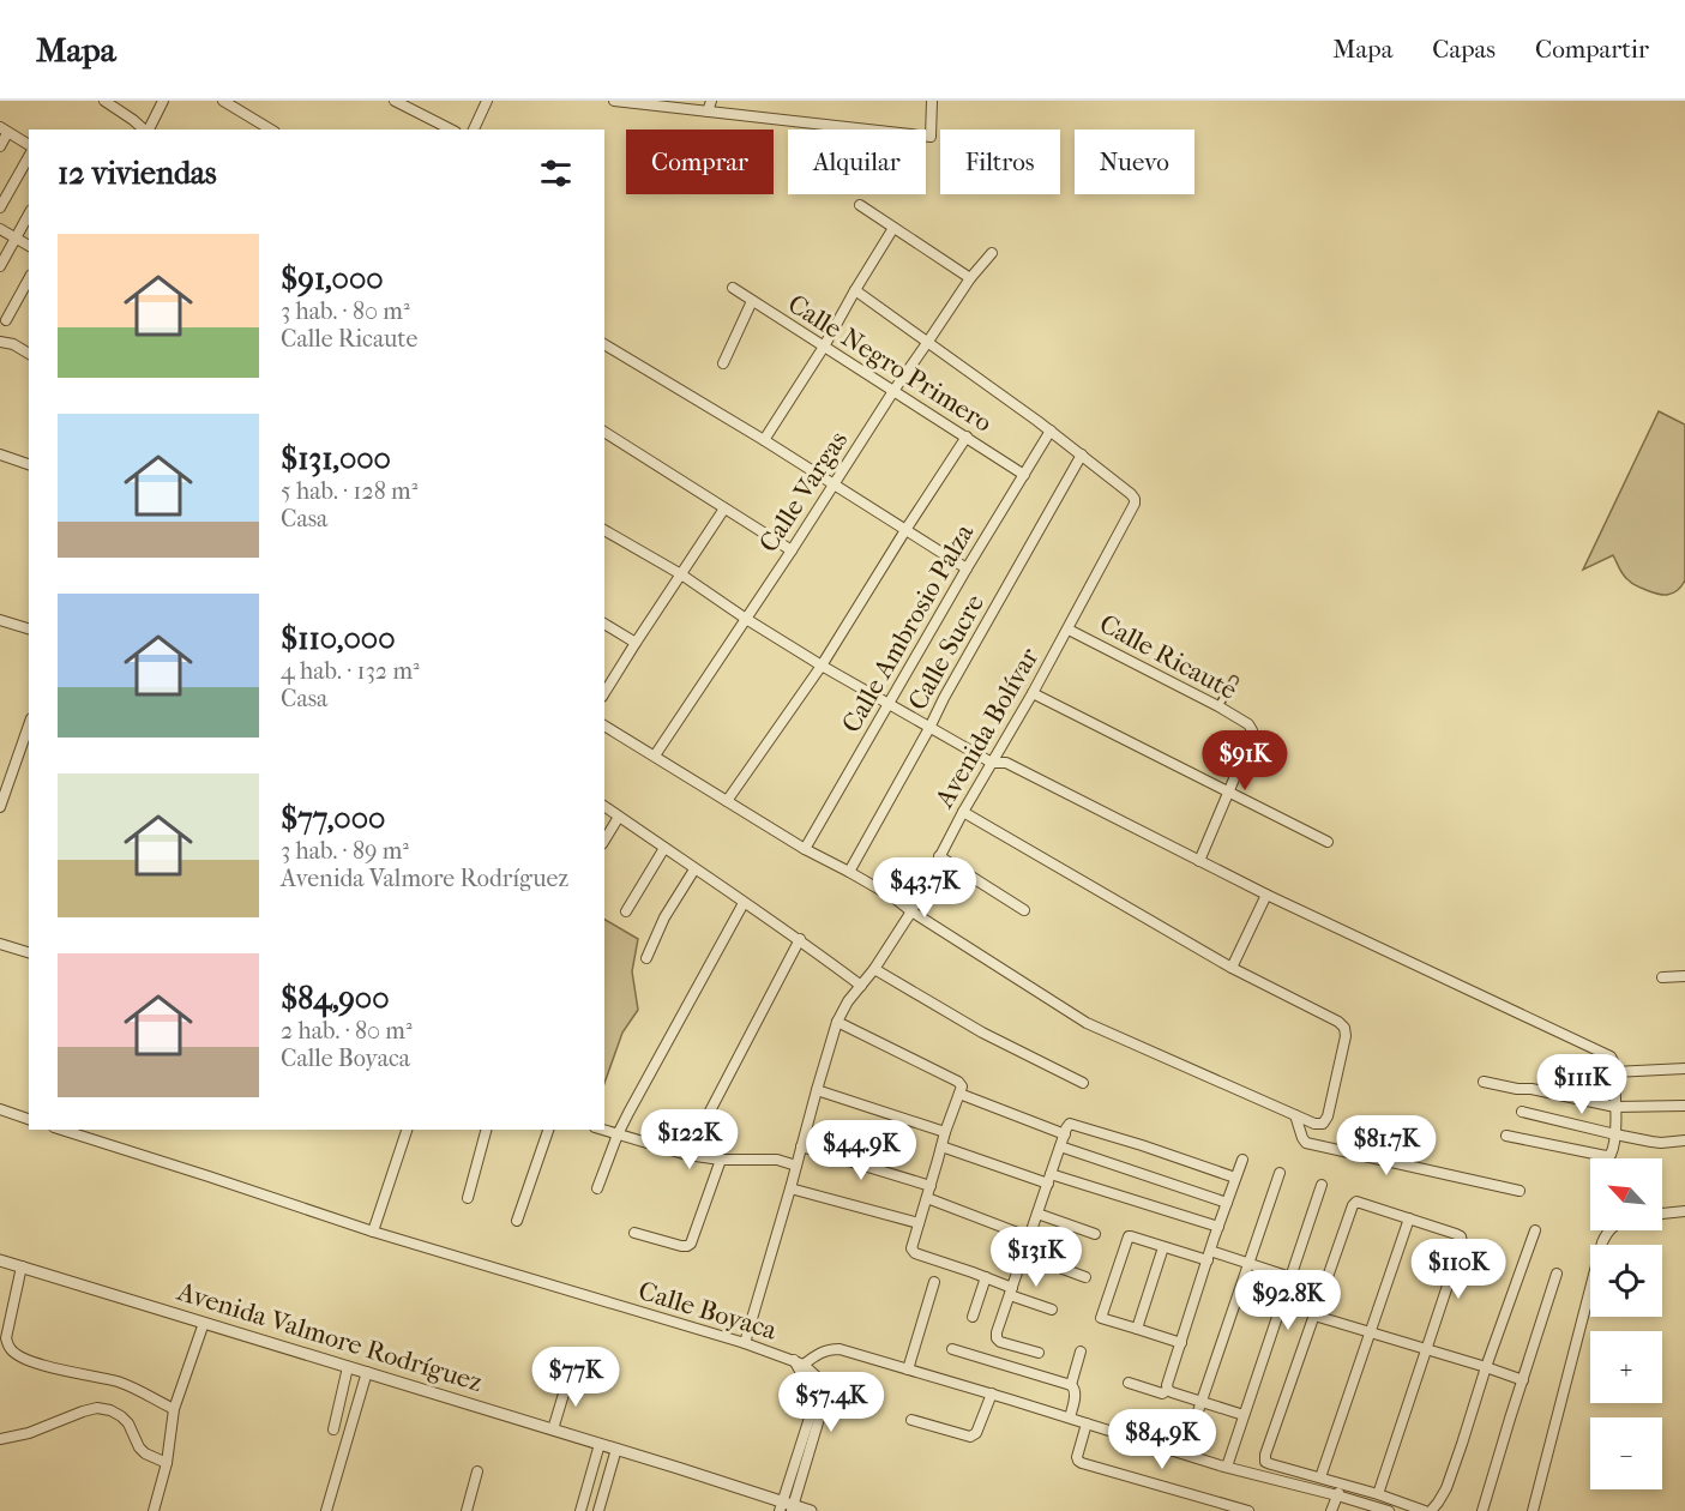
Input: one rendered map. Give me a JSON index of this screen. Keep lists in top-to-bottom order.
{
  "streets": {
    "street": [
      "Calle Negro Primero",
      "Calle Vargas",
      "Calle Ambrosio Palza",
      "Calle Sucre",
      "Calle Ricaute",
      "Avenida Bolívar",
      "Calle Boyaca",
      "Avenida Valmore Rodríguez"
    ]
  },
  "crossings": [
    ["Calle Negro Primero", "Calle Vargas"],
    ["Calle Negro Primero", "Calle Ambrosio Palza"],
    ["Calle Vargas", "Avenida Bolívar"],
    ["Calle Ambrosio Palza", "Avenida Bolívar"],
    ["Calle Sucre", "Avenida Bolívar"],
    ["Calle Ricaute", "Avenida Bolívar"],
    ["Avenida Bolívar", "Calle Boyaca"]
  ],
  "north": "top left",
  "page": {
    "header": "Mapa",
    "nav": ["Mapa", "Capas", "Compartir"],
    "chip": [
      "Comprar",
      "Alquilar",
      "Filtros",
      "Nuevo"
    ],
    "heading": "12 viviendas",
    "list": [
      {
        "name": "$91,000",
        "note": "3 hab. · 80 m² · Calle Ricaute"
      },
      {
        "name": "$131,000",
        "note": "5 hab. · 128 m² · Casa"
      },
      {
        "name": "$110,000",
        "note": "4 hab. · 132 m² · Casa"
      },
      {
        "name": "$77,000",
        "note": "3 hab. · 89 m² · Avenida Valmore Rodríguez"
      },
      {
        "name": "$84,900",
        "note": "2 hab. · 80 m² · Calle Boyaca"
      }
    ],
    "price": [
      "$91K",
      "$43.7K",
      "$111K",
      "$122K",
      "$81.7K",
      "$44.9K",
      "$131K",
      "$110K",
      "$92.8K",
      "$77K",
      "$57.4K",
      "$84.9K"
    ],
    "map_buttons": ["+", "−"]
  }
}
